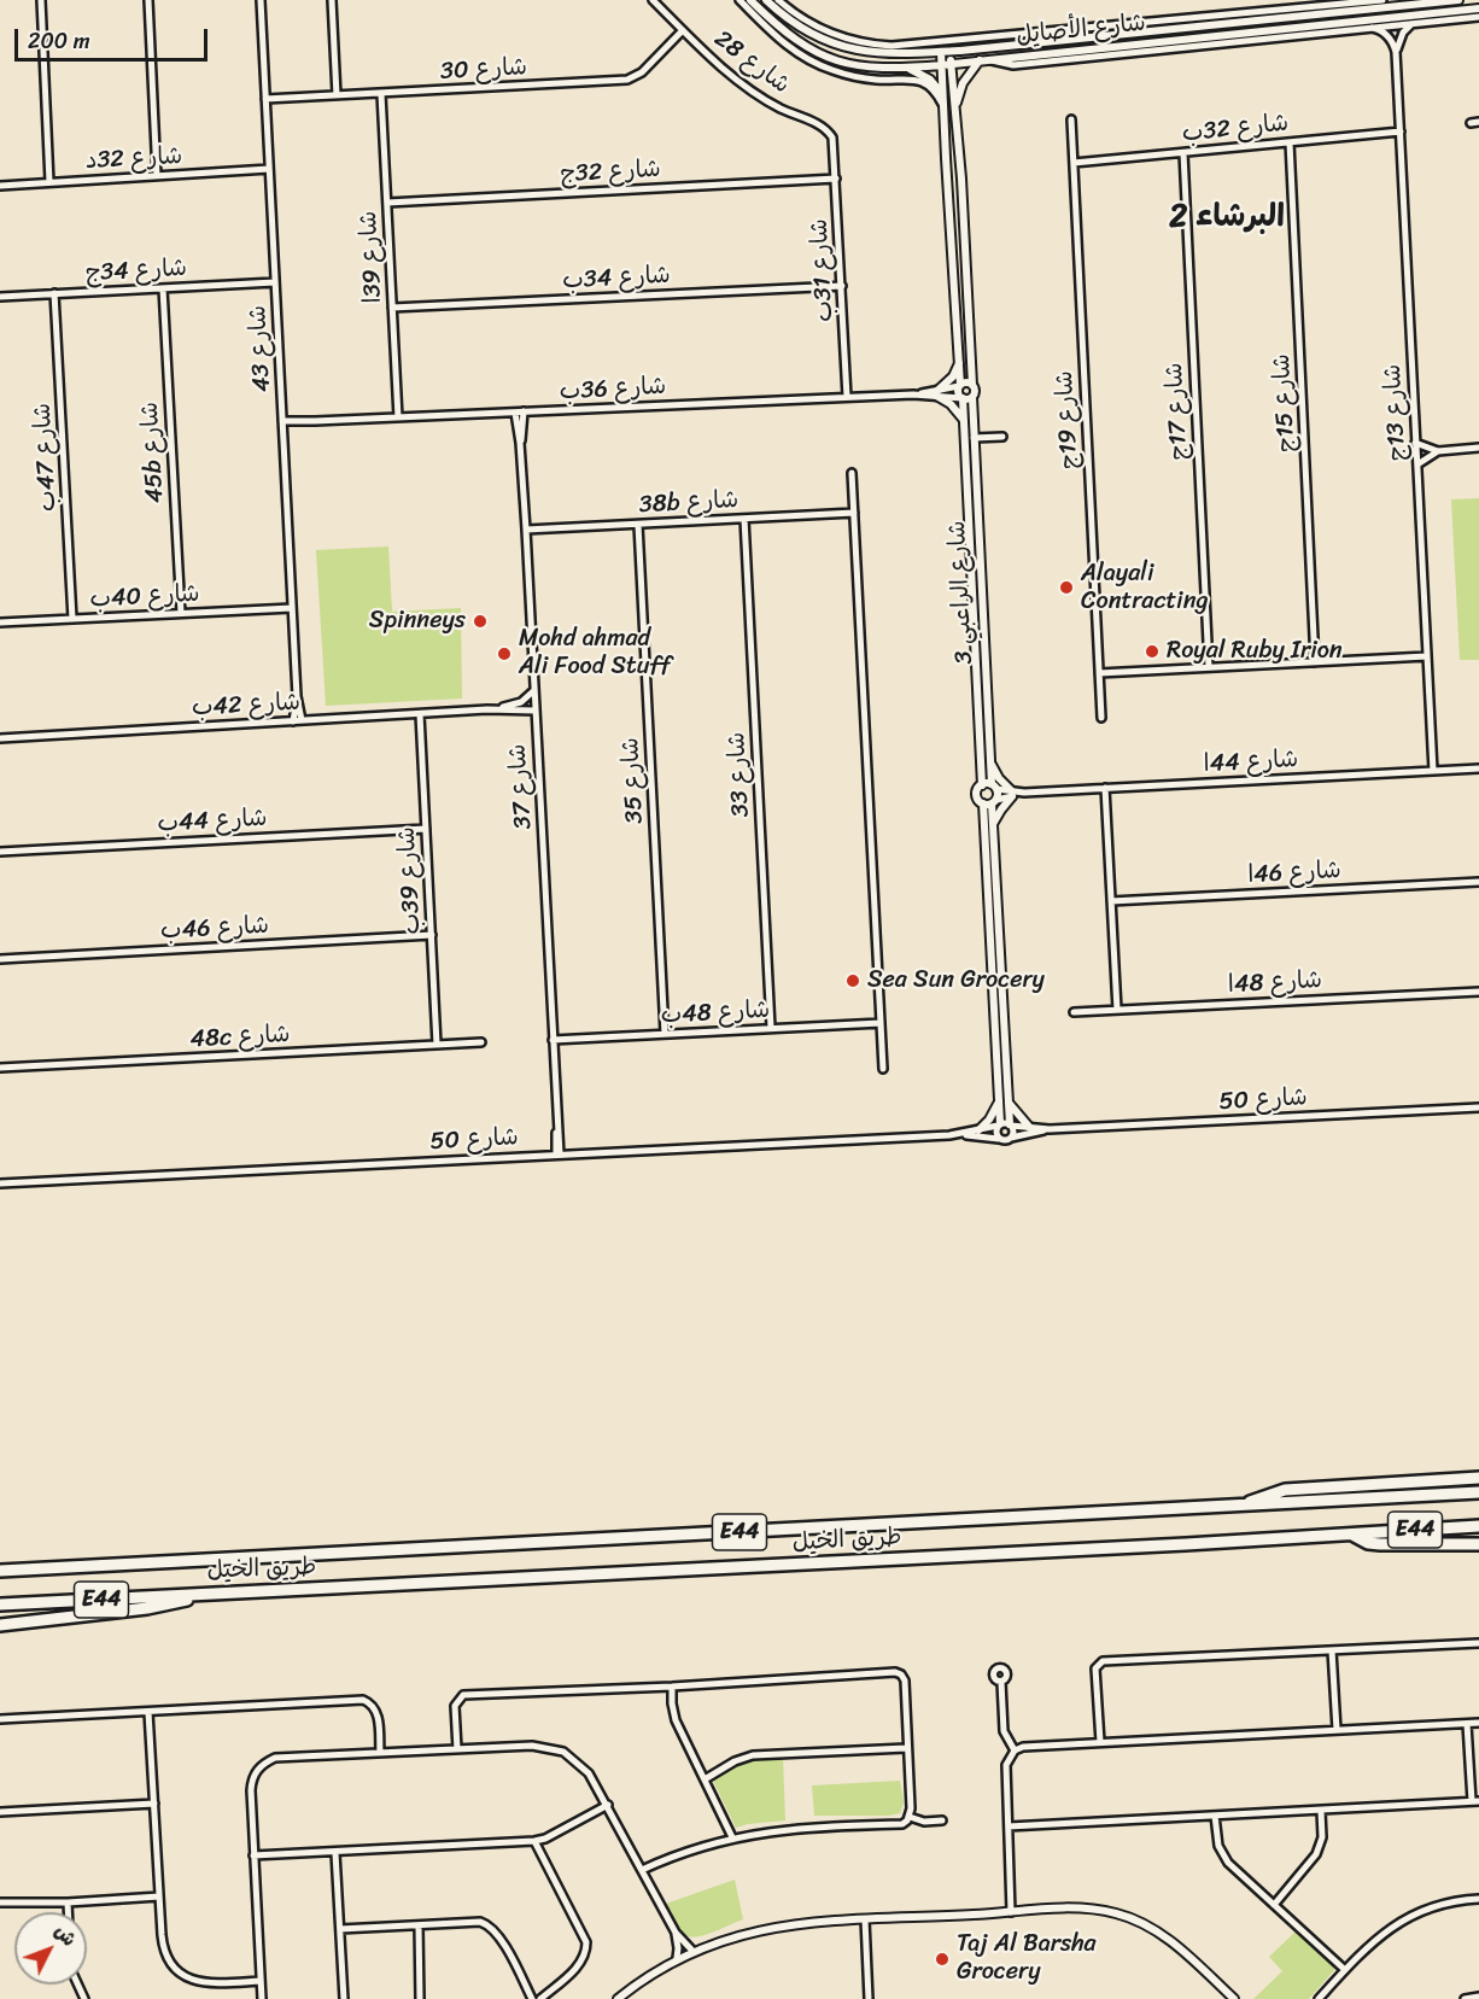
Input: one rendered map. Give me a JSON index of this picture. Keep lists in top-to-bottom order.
{
  "streets": {
    "highway": ["E44", "طريق الخيل"],
    "street": [
      "شارع الأصايل",
      "شارع 28",
      "شارع 30",
      "شارع 32ب",
      "شارع 32د",
      "شارع 32ج",
      "شارع 39ا",
      "شارع 31ب",
      "شارع 34ج",
      "شارع 34ب",
      "شارع 43",
      "شارع 36ب",
      "شارع 15ج",
      "شارع 17ج",
      "شارع 13ج",
      "شارع 19ج",
      "45b شارع",
      "شارع 47ب",
      "38b شارع",
      "شارع الراعبي 3",
      "شارع 40ب",
      "شارع 42ب",
      "شارع 44ا",
      "شارع 33",
      "شارع 35",
      "شارع 37",
      "شارع 44ب",
      "شارع 46ا",
      "شارع 39ب",
      "شارع 46ب",
      "شارع 48ا",
      "شارع 48ب",
      "48c شارع",
      "شارع 50"
    ]
  },
  "crossings": [
    ["شارع 28", "شارع 30"],
    ["شارع 28", "شارع 31ب"],
    ["شارع 30", "شارع 39ا"],
    ["شارع 30", "شارع 43"],
    ["شارع 32ب", "شارع 15ج"],
    ["شارع 32ب", "شارع 17ج"],
    ["شارع 32ب", "شارع 13ج"],
    ["شارع 32ب", "شارع 19ج"],
    ["شارع 32د", "شارع 43"],
    ["شارع 32ج", "شارع 39ا"],
    ["شارع 32ج", "شارع 31ب"],
    ["شارع 39ا", "شارع 34ب"],
    ["شارع 39ا", "شارع 36ب"],
    ["شارع 31ب", "شارع 34ب"],
    ["شارع 31ب", "شارع 36ب"],
    ["شارع 34ج", "شارع 43"],
    ["شارع 34ج", "45b شارع"],
    ["شارع 34ج", "شارع 47ب"],
    ["شارع 43", "شارع 36ب"],
    ["شارع 43", "شارع 40ب"],
    ["شارع 43", "شارع 42ب"],
    ["شارع 36ب", "شارع الراعبي 3"],
    ["شارع 36ب", "شارع 37"],
    ["شارع 13ج", "شارع 44ا"],
    ["45b شارع", "شارع 40ب"],
    ["شارع 47ب", "شارع 40ب"],
    ["38b شارع", "شارع 33"],
    ["38b شارع", "شارع 35"],
    ["38b شارع", "شارع 37"],
    ["شارع الراعبي 3", "شارع 44ا"],
    ["شارع 42ب", "شارع 37"],
    ["شارع 42ب", "شارع 39ب"],
    ["شارع 33", "شارع 48ب"],
    ["شارع 35", "شارع 48ب"],
    ["شارع 37", "شارع 48ب"],
    ["شارع 37", "شارع 50"],
    ["شارع 44ب", "شارع 39ب"],
    ["شارع 39ب", "شارع 46ب"],
    ["شارع 39ب", "48c شارع"]
  ],
  "districts": ["البرشاء 2"],
  "places": [
    "Alayali Contracting",
    "Spinneys",
    "Royal Ruby Irion",
    "Mohd ahmad Ali Food Stuff",
    "Sea Sun Grocery",
    "Taj Al Barsha Grocery"
  ],
  "scale_bar": "200 m",
  "north": "top right"
}
